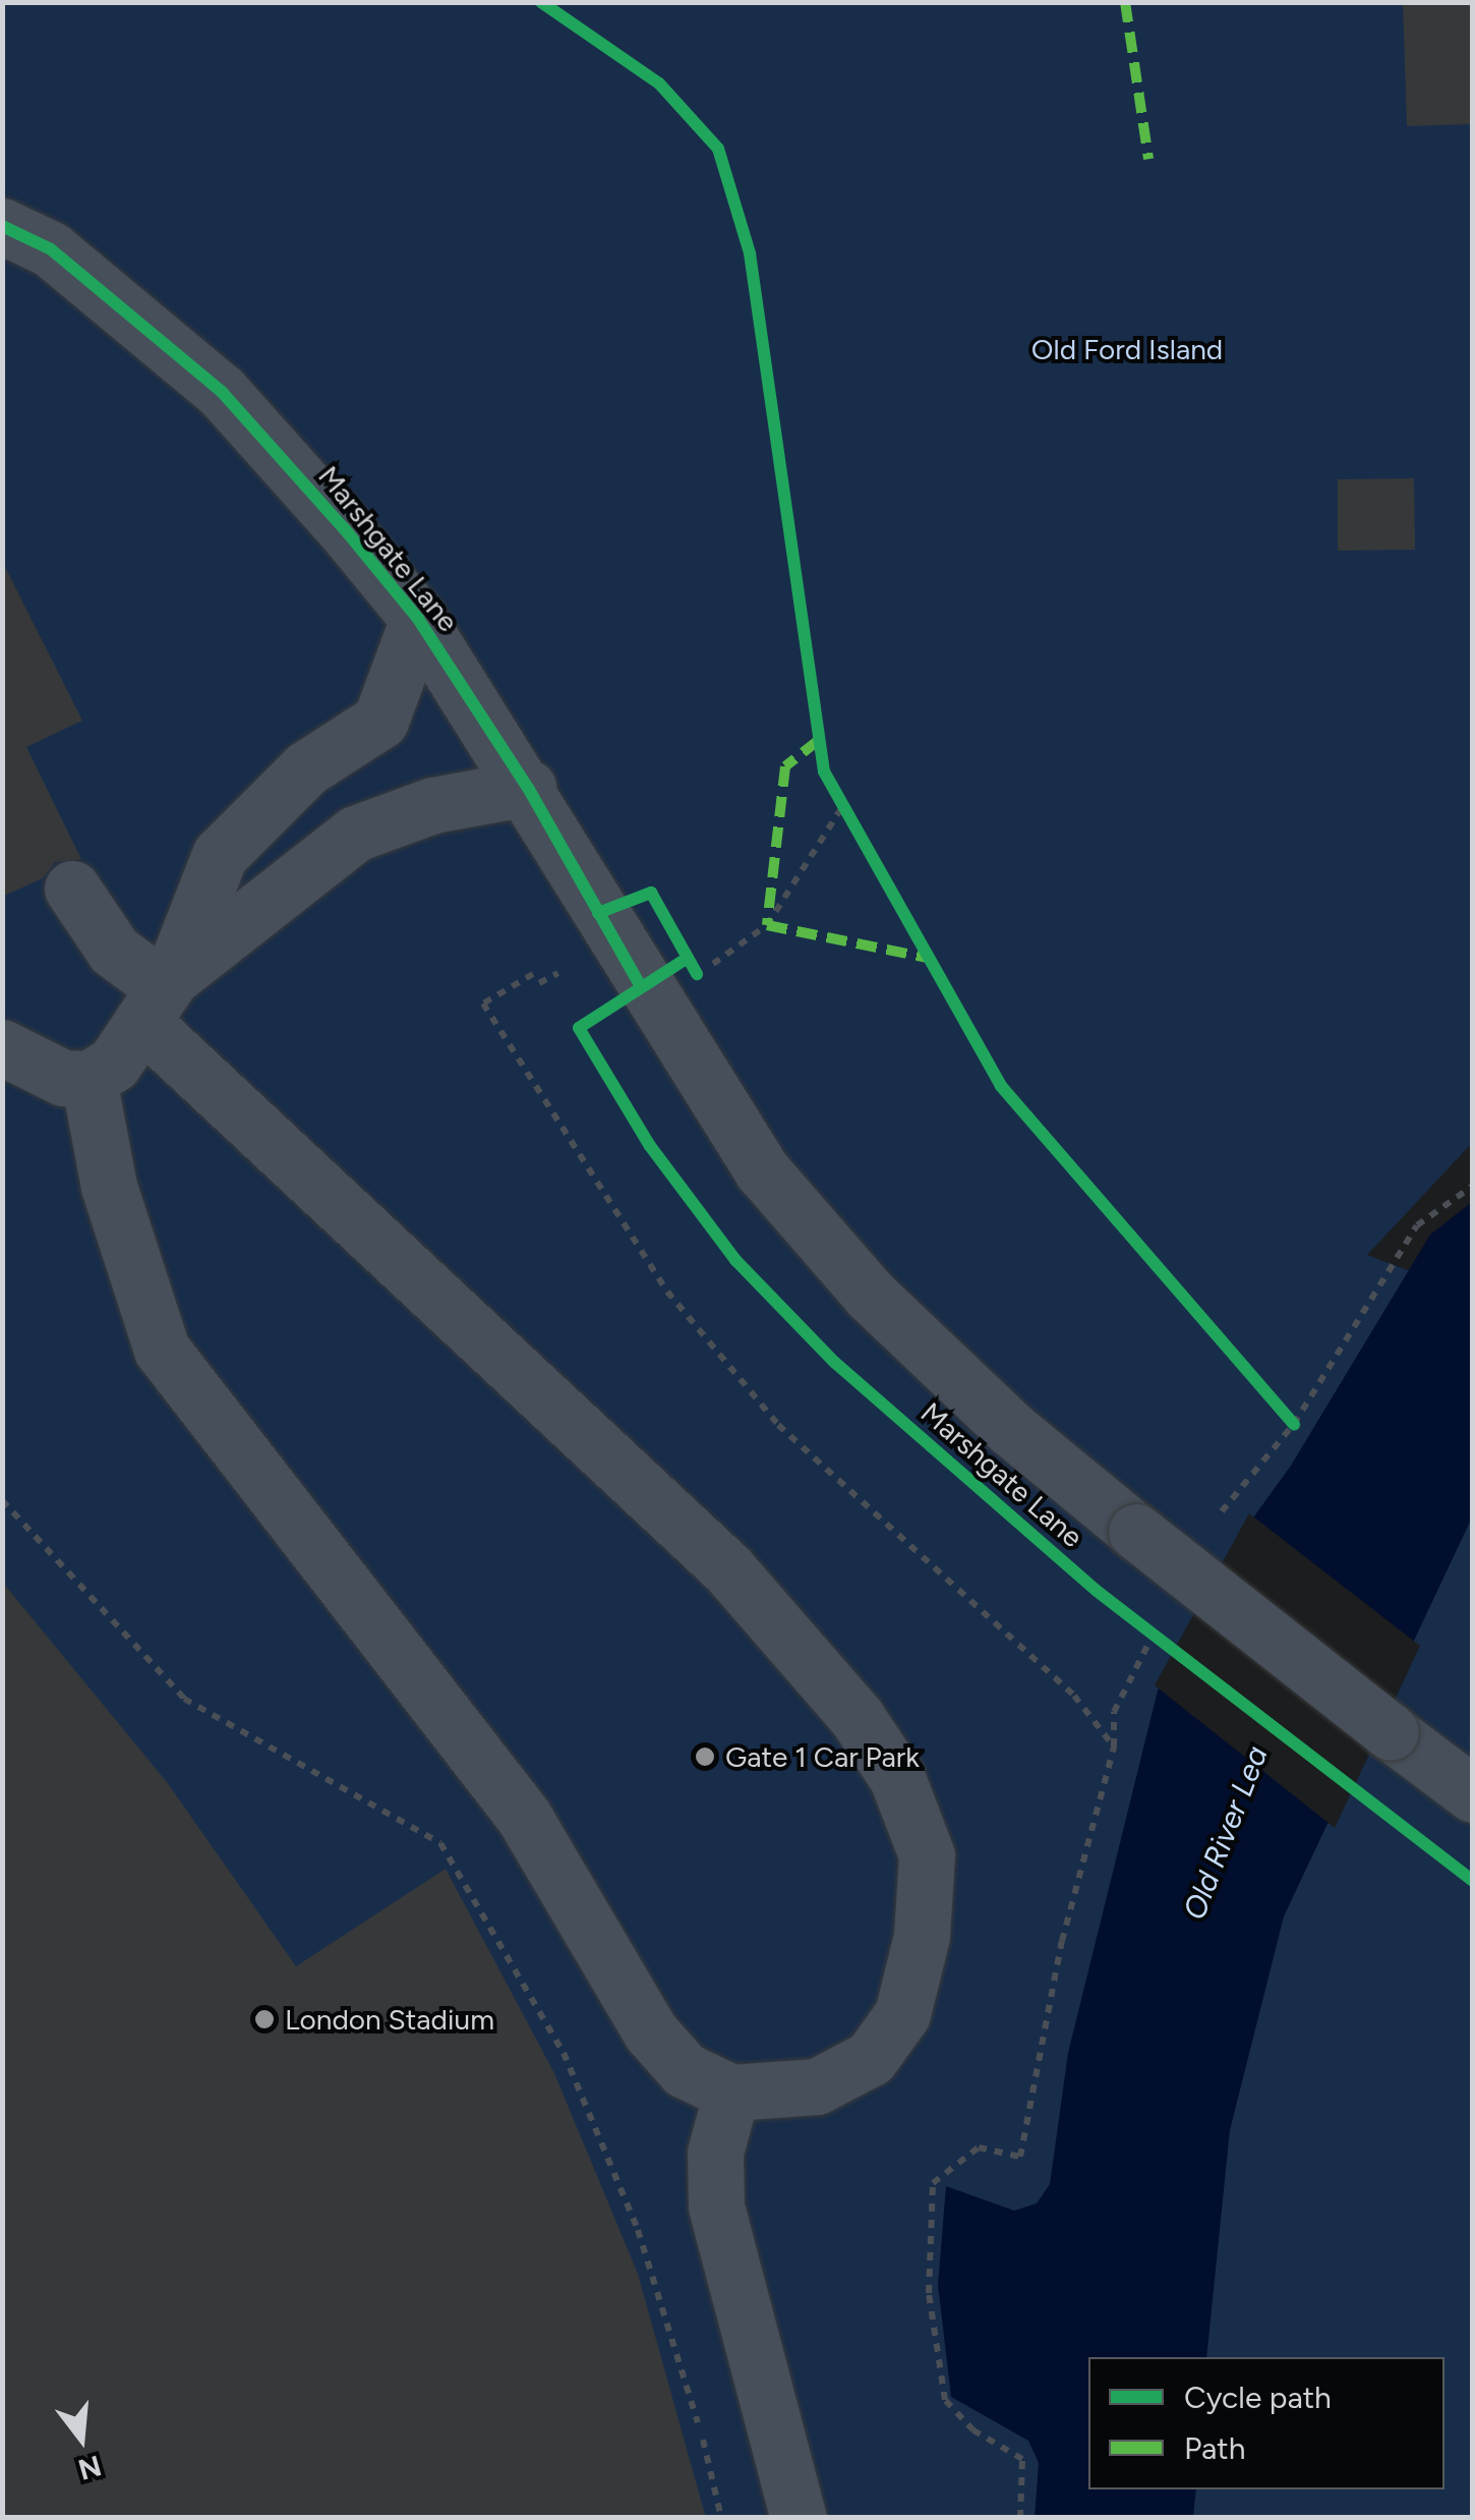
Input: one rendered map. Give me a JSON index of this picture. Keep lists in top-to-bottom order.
{
  "streets": {
    "street": ["Marshgate Lane"]
  },
  "water": ["Old River Lea"],
  "parks": ["Old Ford Island"],
  "places": ["Gate 1 Car Park", "London Stadium"],
  "legend": ["Cycle path", "Path"],
  "north": "bottom"
}
